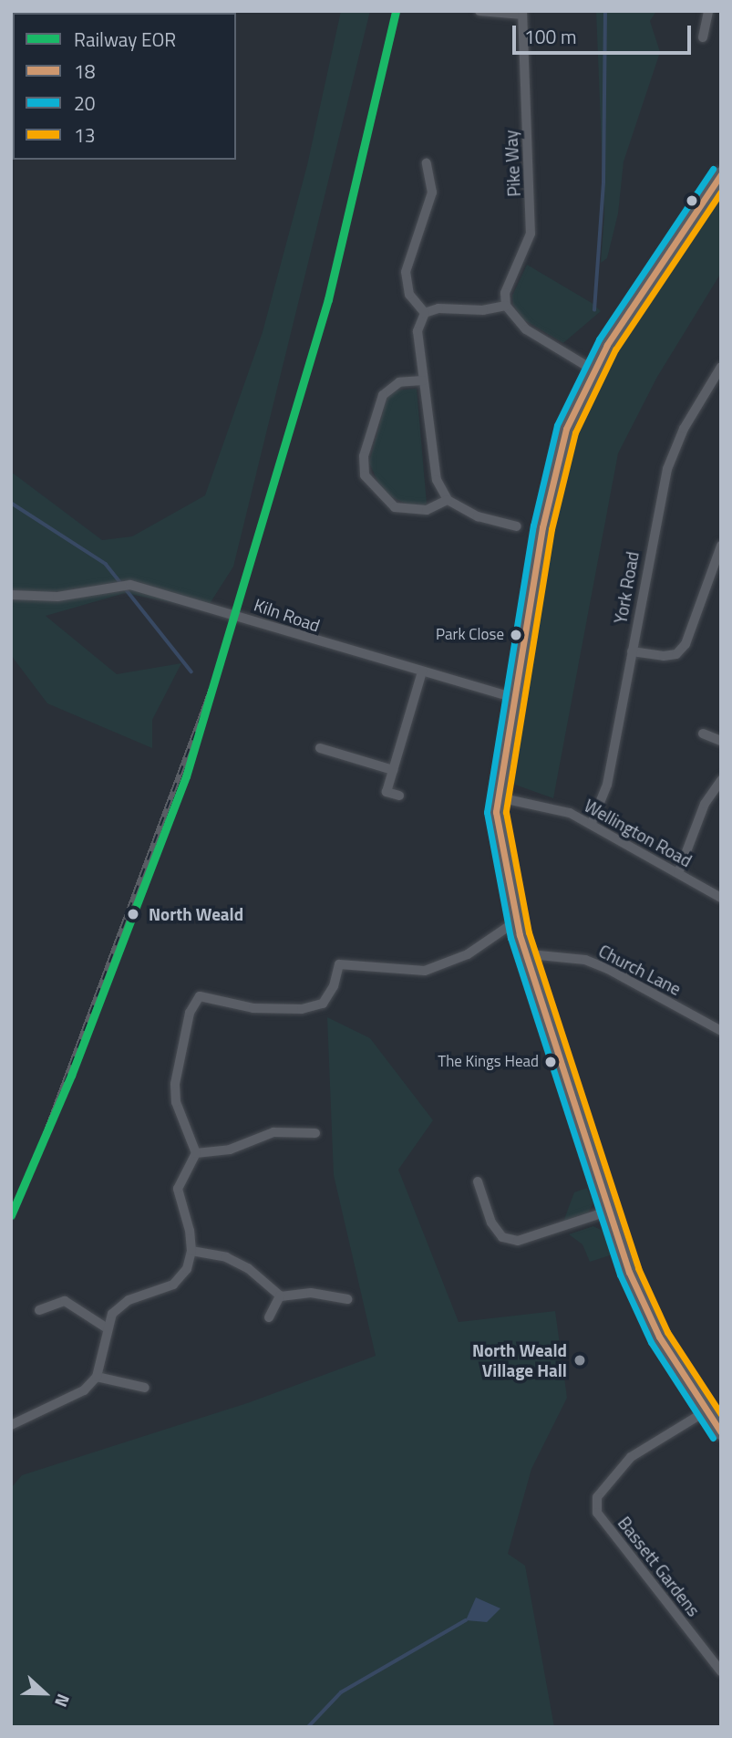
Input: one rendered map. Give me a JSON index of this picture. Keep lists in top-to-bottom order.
{
  "streets": {
    "street": [
      "Pike Way",
      "York Road",
      "Kiln Road",
      "Wellington Road",
      "Church Lane",
      "Bassett Gardens"
    ]
  },
  "crossings": [
    ["York Road", "Wellington Road"]
  ],
  "places": [
    "Park Close",
    "North Weald",
    "The Kings Head",
    "North Weald Village Hall"
  ],
  "lines": [
    "rail line EOR",
    "transit line 20",
    "transit line 18",
    "transit line 13"
  ],
  "legend": [
    "Railway EOR",
    "18",
    "20",
    "13"
  ],
  "scale_bar": "100 m",
  "north": "right"
}
